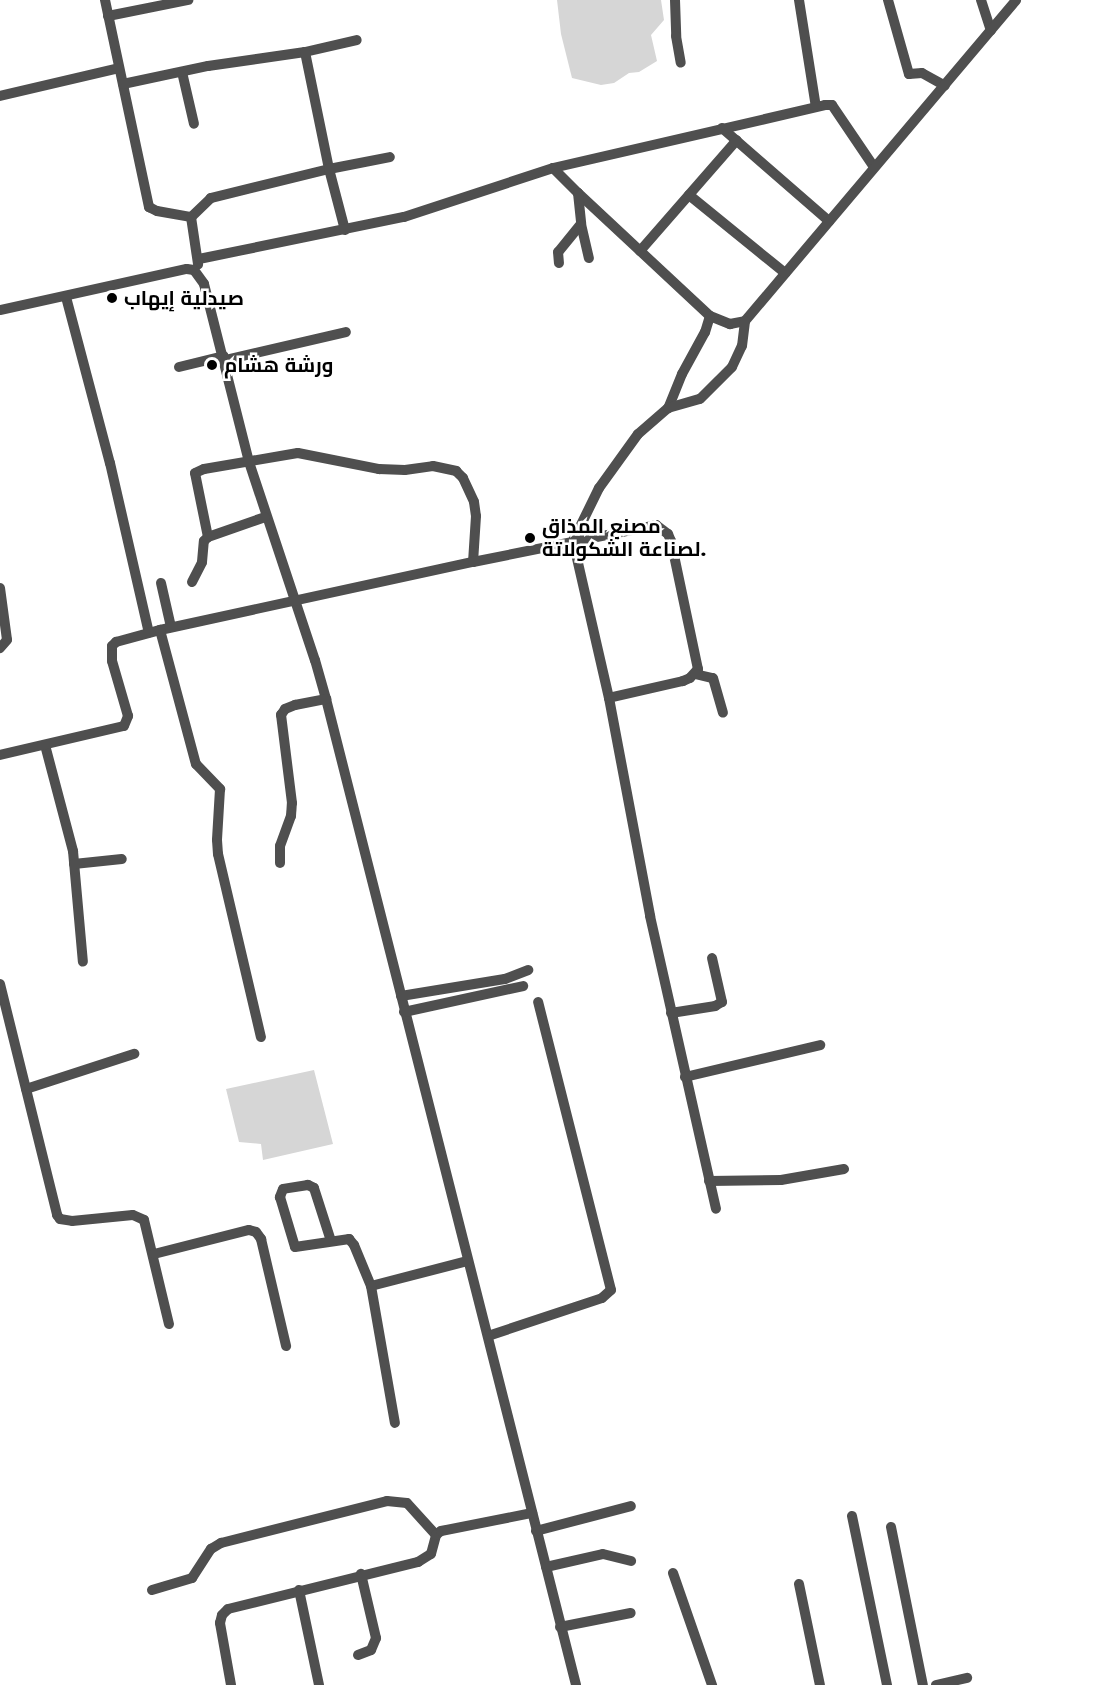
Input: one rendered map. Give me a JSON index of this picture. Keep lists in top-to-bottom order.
{
  "places": ["صيدلية إيهاب", "ورشة هشام", "مصنع المذاق لصناعة الشكولاتة."]
}
